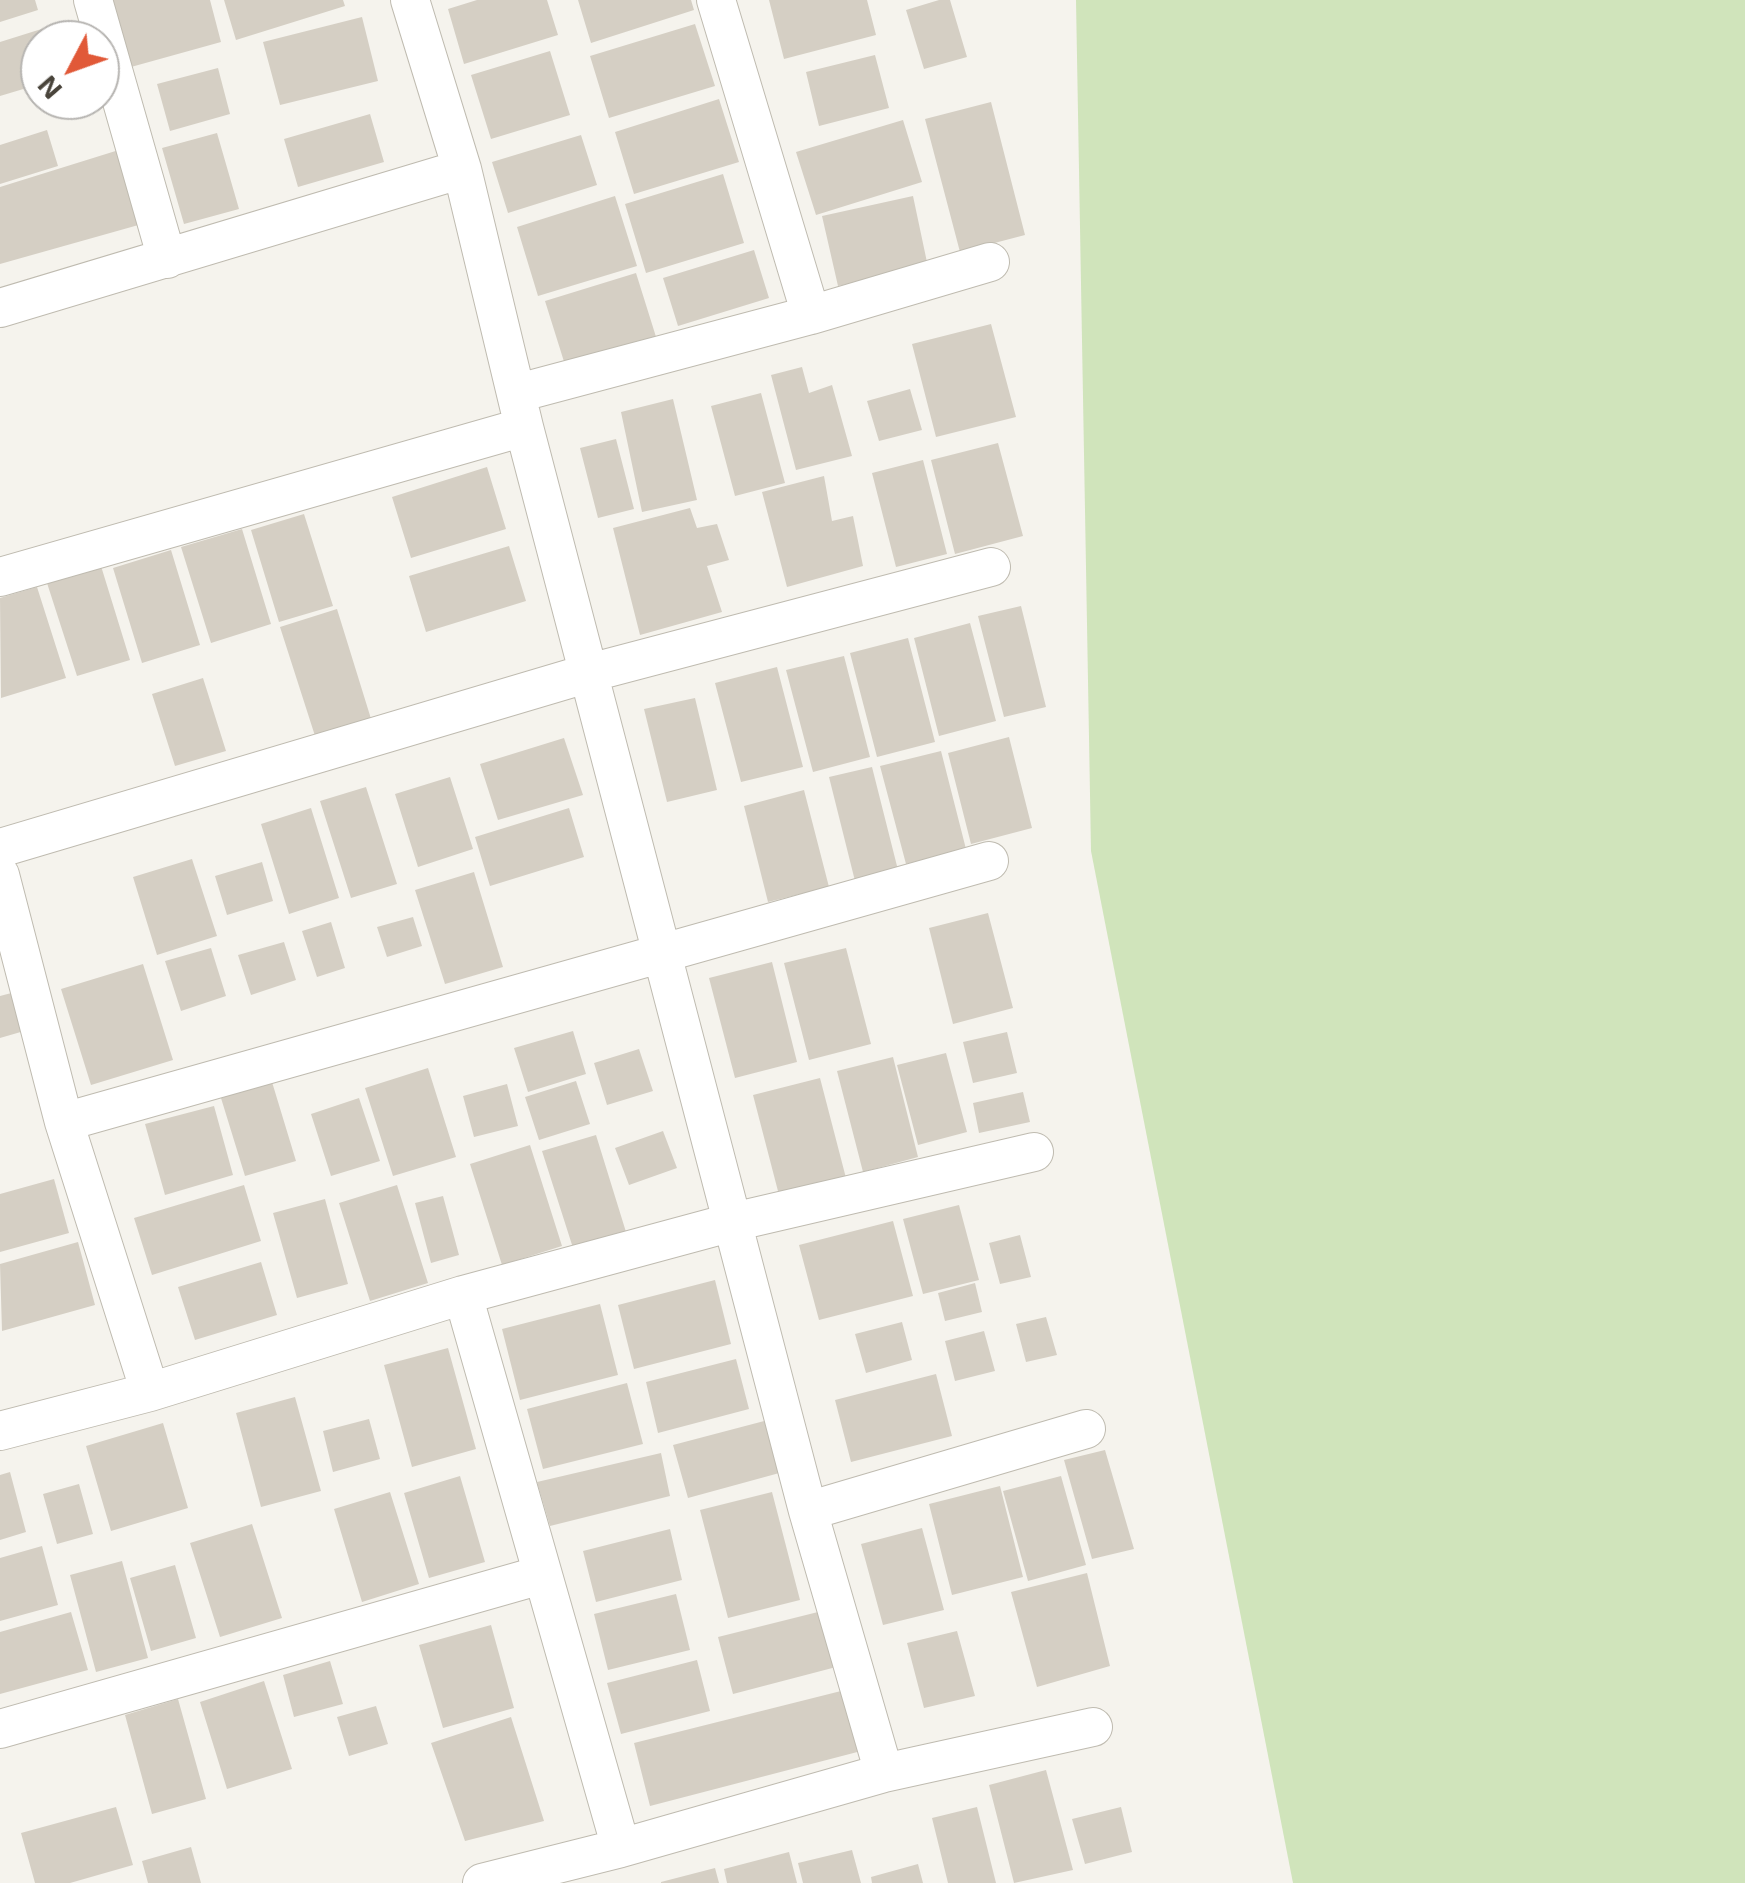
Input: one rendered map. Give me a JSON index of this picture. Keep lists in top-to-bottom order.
{
  "north": "bottom left"
}
